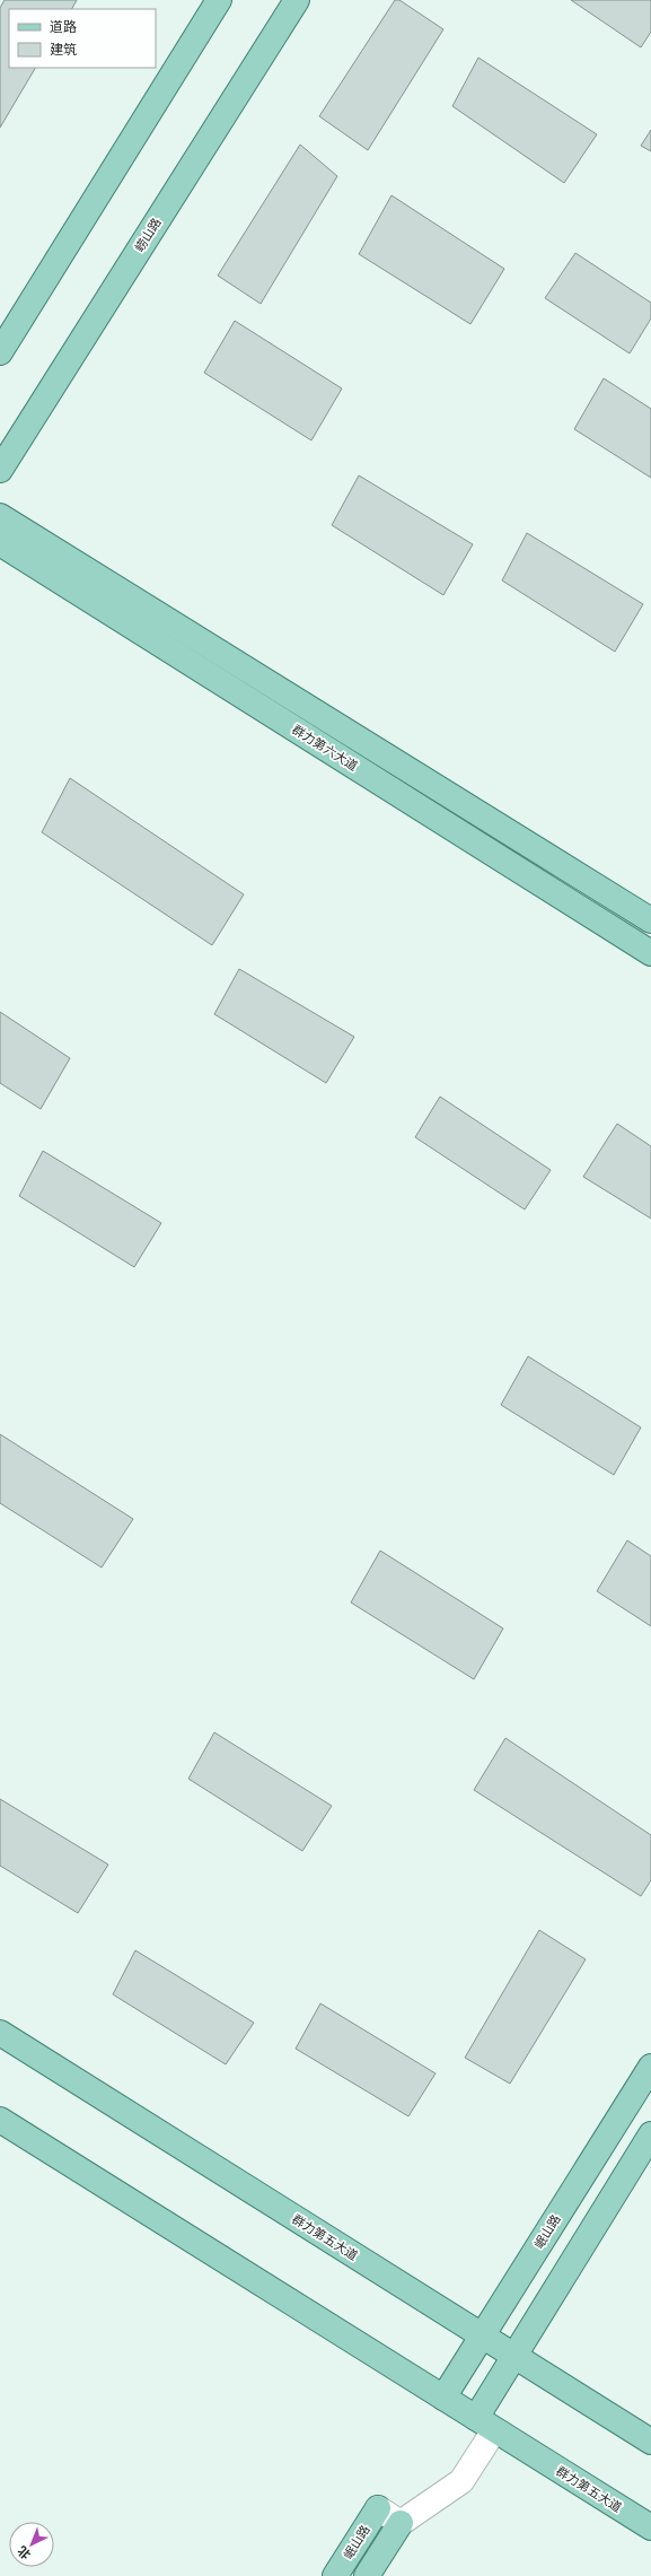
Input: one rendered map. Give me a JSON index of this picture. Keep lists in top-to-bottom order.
{
  "streets": {
    "main road": [
      "崂山路",
      "群力第六大道",
      "岷山路",
      "群力第五大道"
    ]
  },
  "crossings": [
    ["岷山路", "群力第五大道"]
  ],
  "legend": ["道路", "建筑"],
  "north": "bottom left"
}
